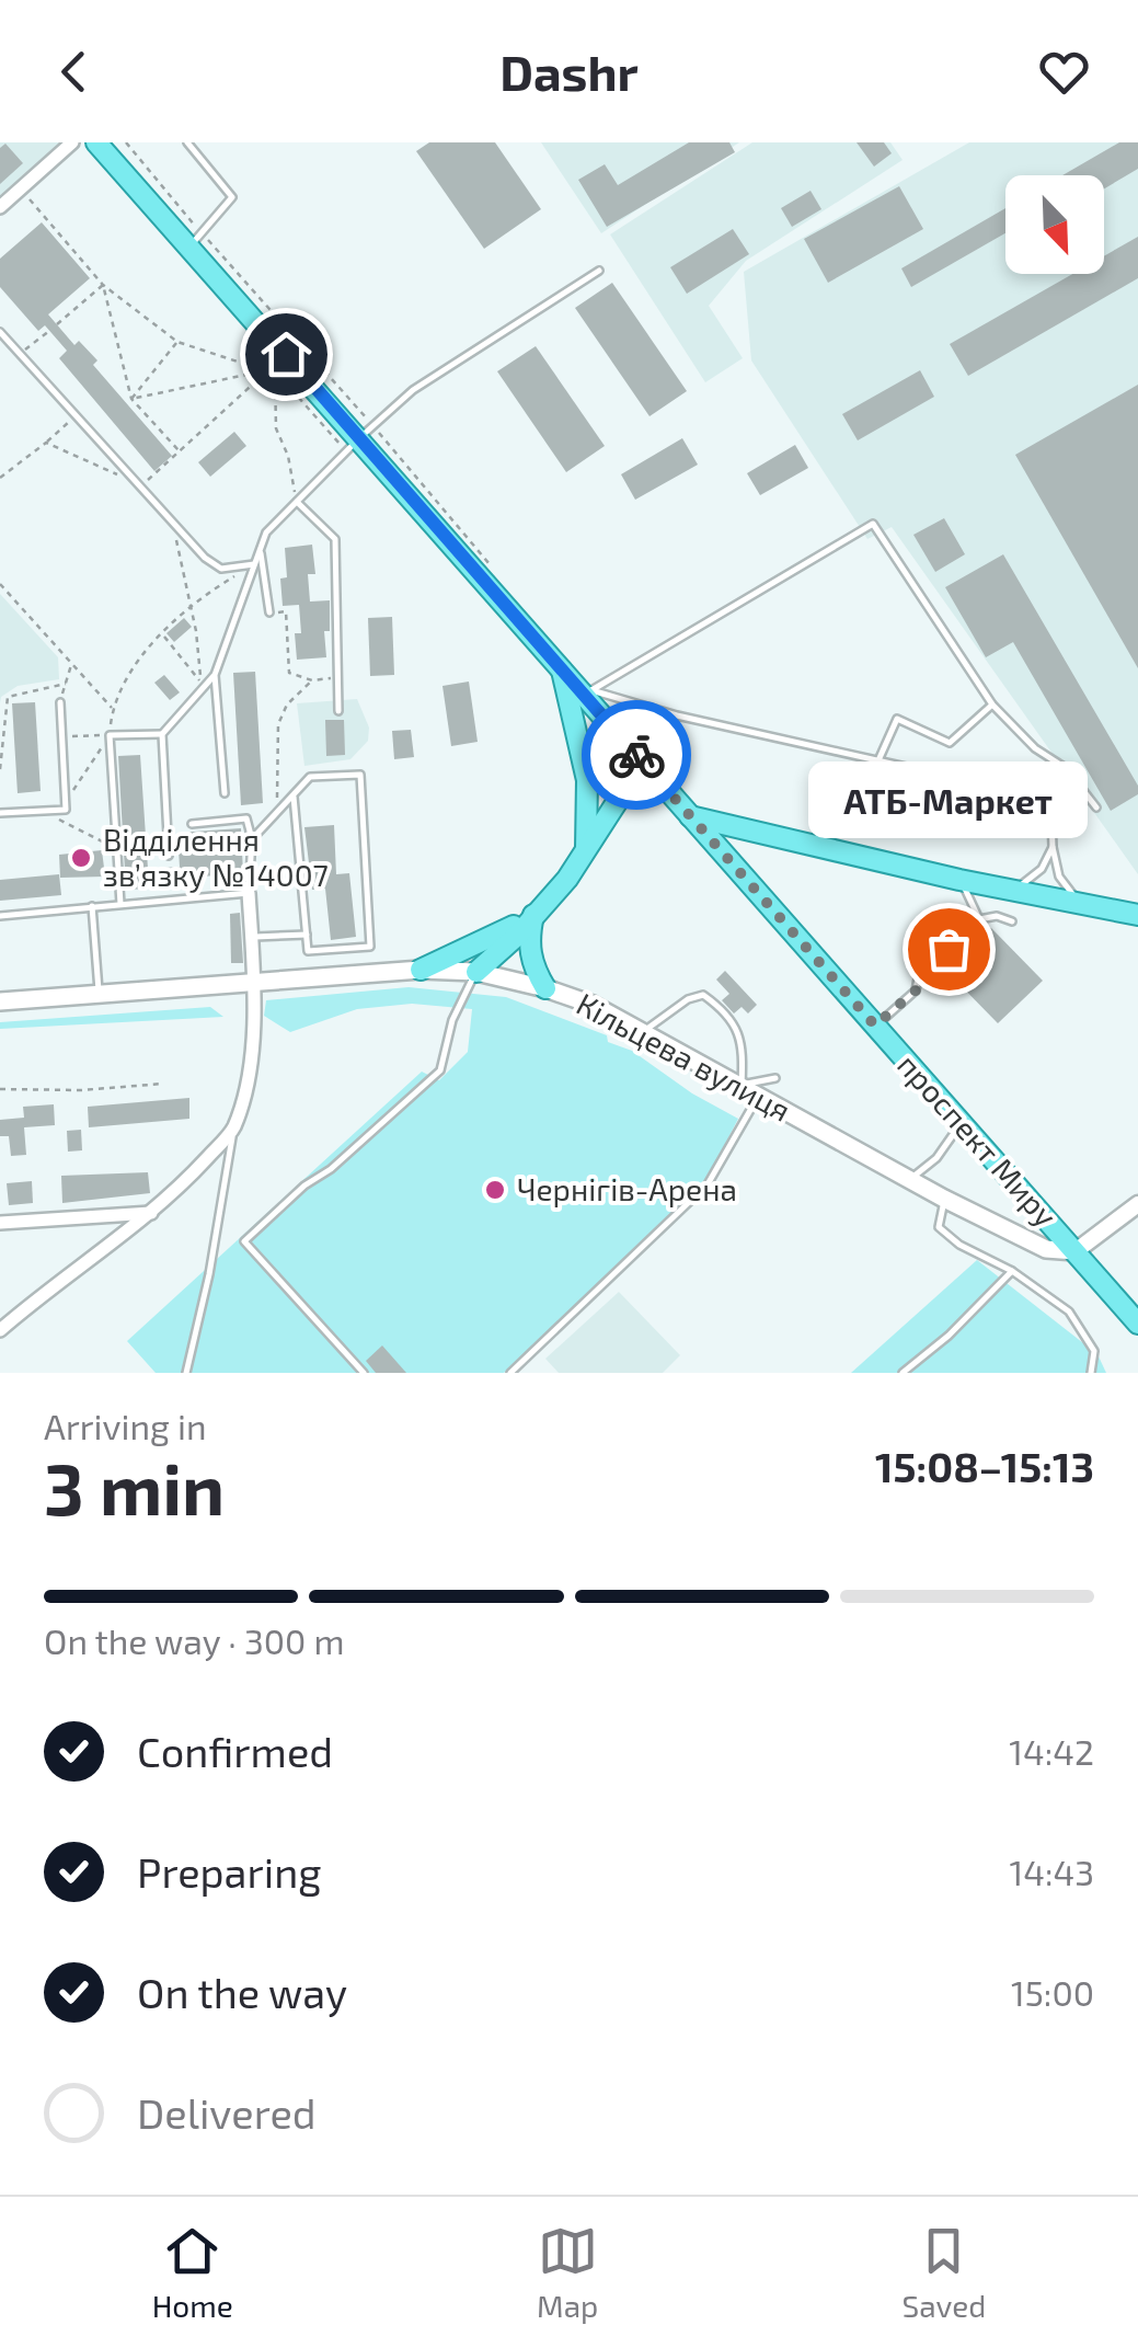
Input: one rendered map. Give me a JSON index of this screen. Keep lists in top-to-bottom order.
{
  "streets": {
    "main road": ["Кільцева вулиця", "проспект Миру"]
  },
  "crossings": [
    ["Кільцева вулиця", "проспект Миру"]
  ],
  "places": ["Відділення зв’язку №14007", "АТБ-Маркет", "Чернігів-Арена"],
  "north": "bottom right",
  "page": {
    "header": "Dashr",
    "bubble": "АТБ-Маркет",
    "heading": ["3 min", "Arriving in", "15:08–15:13"],
    "bar": "On the way · 300 m",
    "list": [
      ["Confirmed", "14:42"],
      ["Preparing", "14:43"],
      ["On the way", "15:00"],
      "Delivered"
    ],
    "tabs": ["Home", "Map", "Saved"]
  }
}
